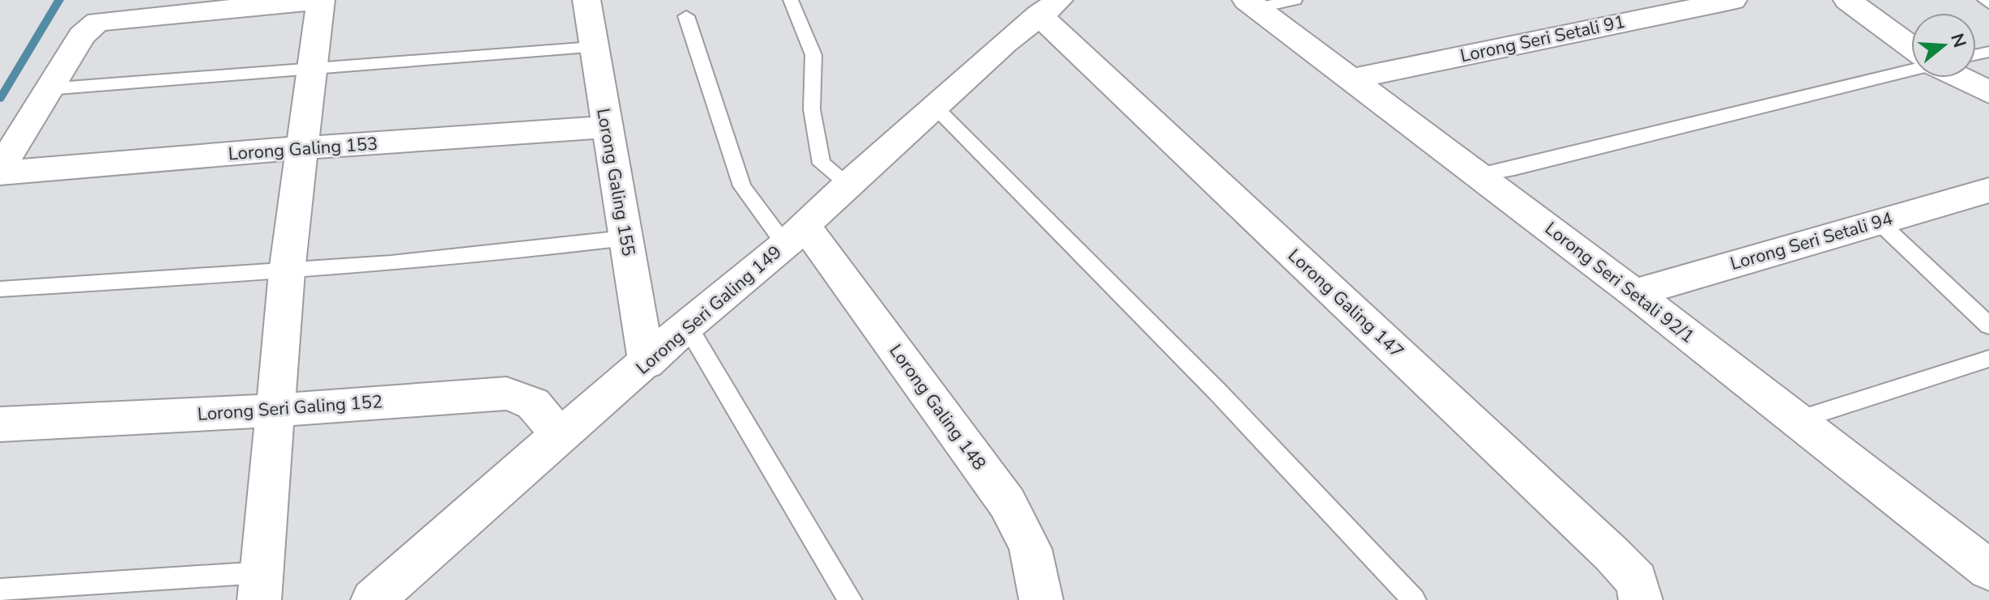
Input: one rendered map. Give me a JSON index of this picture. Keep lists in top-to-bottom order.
{
  "streets": {
    "street": [
      "Lorong Seri Setali 91",
      "Lorong Galing 153",
      "Lorong Galing 155",
      "Lorong Seri Setali 94",
      "Lorong Seri Setali 92/1",
      "Lorong Galing 147",
      "Lorong Seri Galing 149",
      "Lorong Galing 148",
      "Lorong Seri Galing 152"
    ]
  },
  "crossings": [
    ["Lorong Seri Setali 91", "Lorong Seri Setali 92/1"],
    ["Lorong Galing 153", "Lorong Galing 155"],
    ["Lorong Galing 155", "Lorong Seri Galing 149"],
    ["Lorong Seri Setali 94", "Lorong Seri Setali 92/1"],
    ["Lorong Galing 147", "Lorong Seri Galing 149"],
    ["Lorong Seri Galing 149", "Lorong Galing 148"],
    ["Lorong Seri Galing 149", "Lorong Seri Galing 152"]
  ],
  "north": "right"
}
